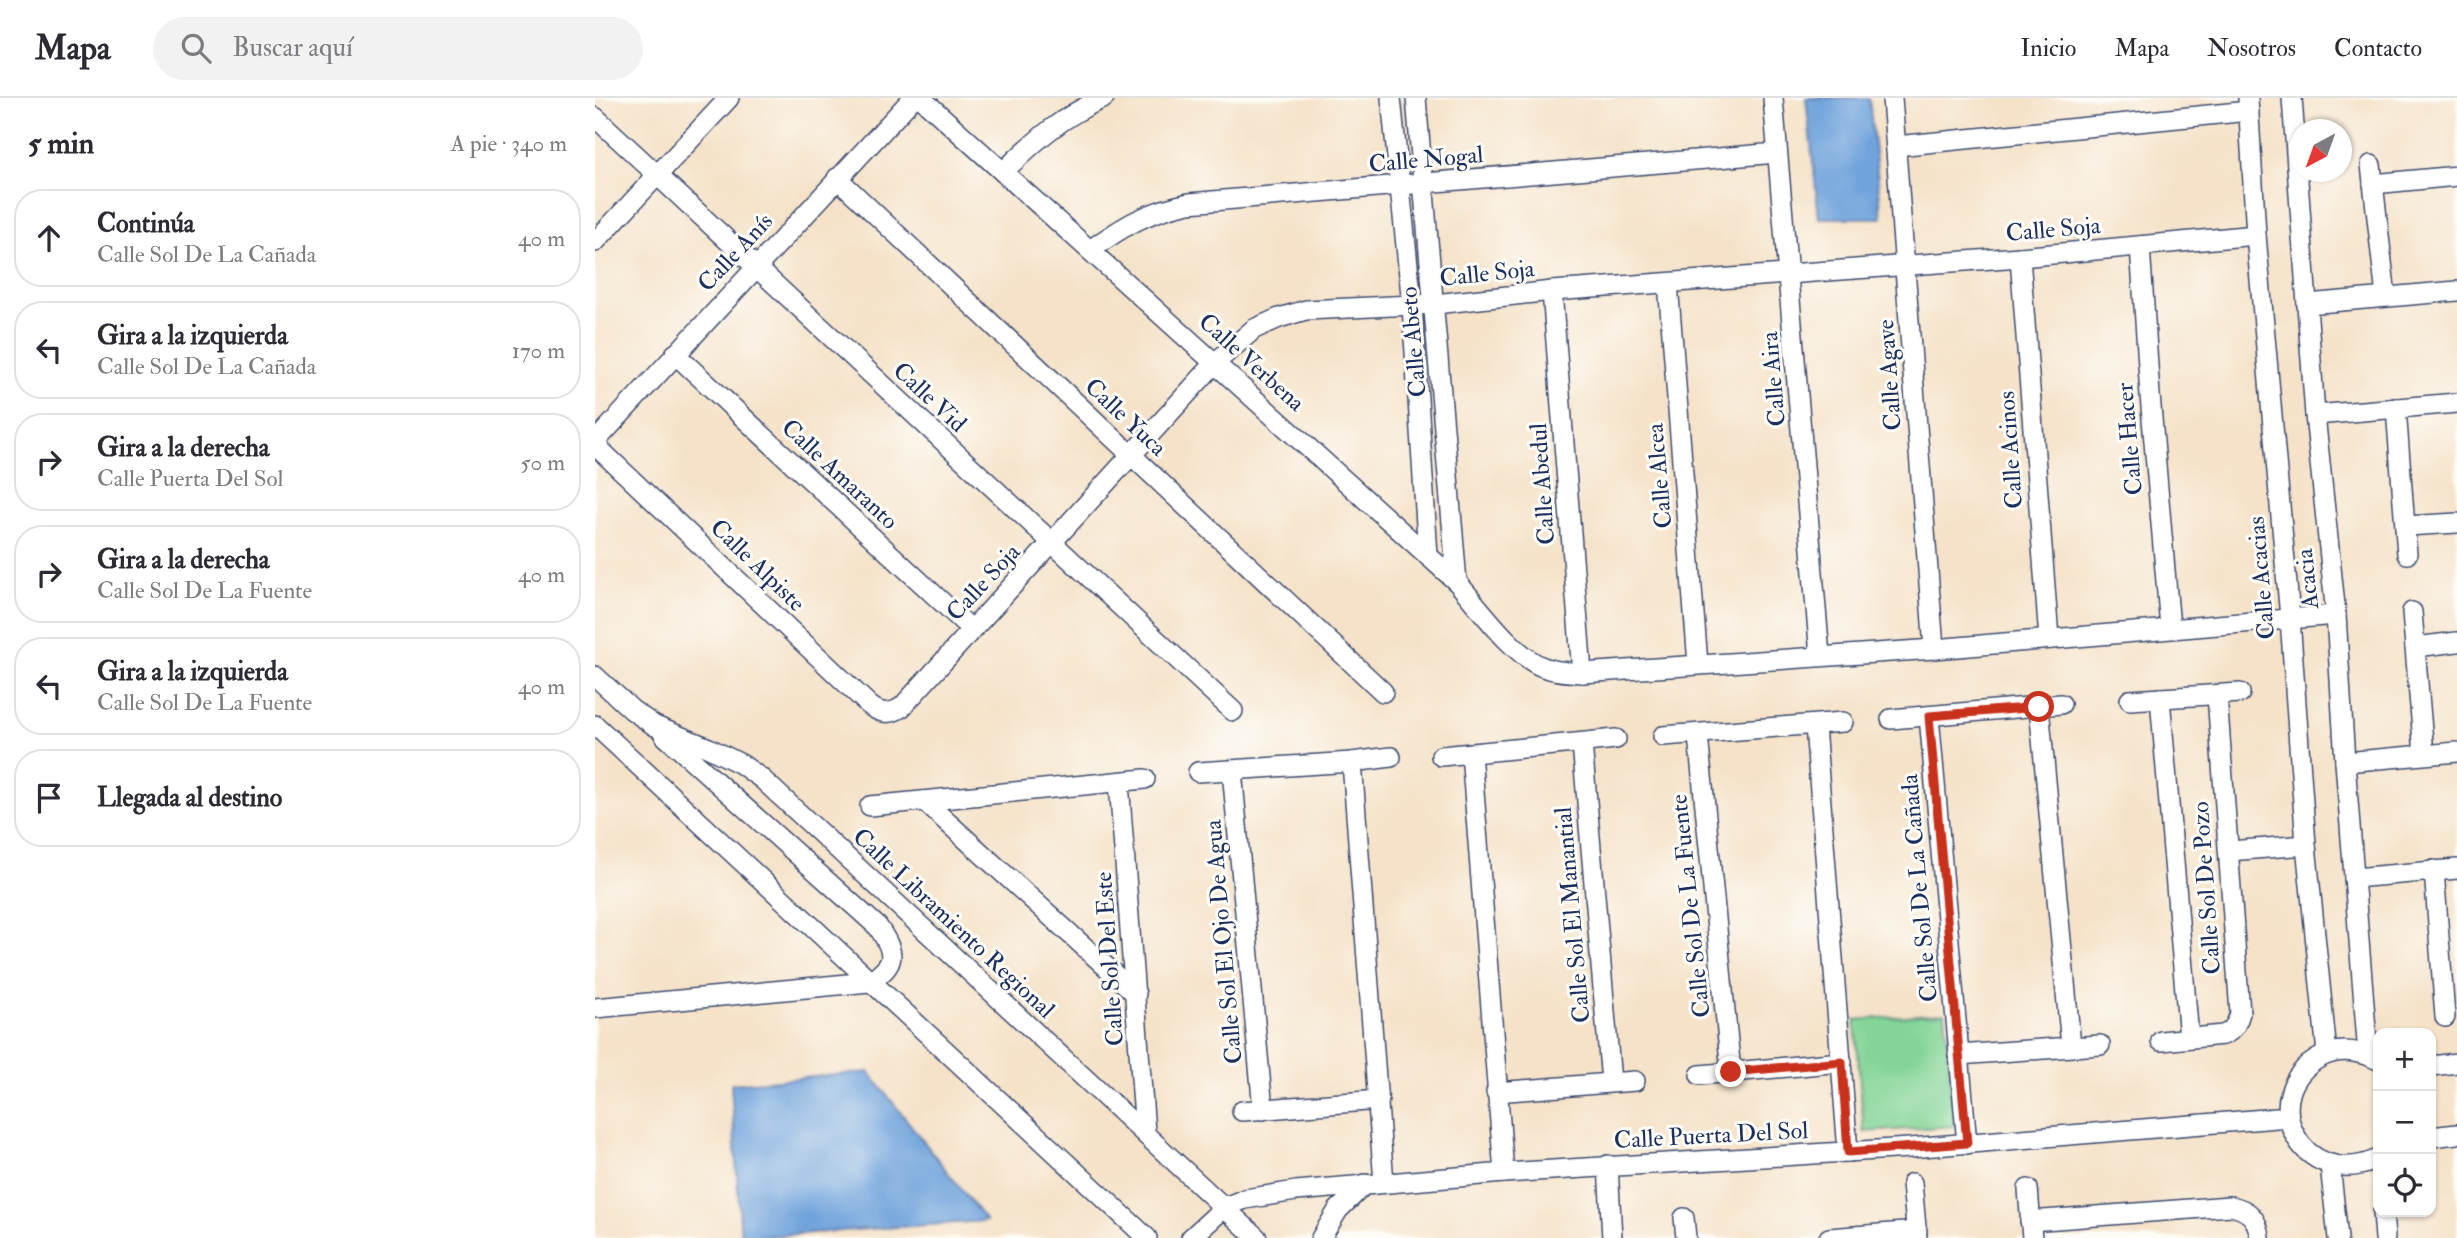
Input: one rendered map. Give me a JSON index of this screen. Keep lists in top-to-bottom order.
{
  "streets": {
    "street": [
      "Calle Nogal",
      "Calle Soja",
      "Calle Anís",
      "Calle Abeto",
      "Calle Verbena",
      "Calle Agave",
      "Calle Aira",
      "Calle Vid",
      "Calle Yuca",
      "Calle Hacer",
      "Calle Acinos",
      "Calle Amaranto",
      "Calle Alcea",
      "Calle Abedul",
      "Calle Alpiste",
      "Calle Acacias",
      "Acacia",
      "Calle Sol De La Cañada",
      "Calle Sol De Pozo",
      "Calle Sol De La Fuente",
      "Calle Sol El Manantial",
      "Calle Libramiento Regional",
      "Calle Sol El Ojo De Agua",
      "Calle Sol Del Este",
      "Calle Puerta Del Sol"
    ]
  },
  "crossings": [
    ["Calle Nogal", "Calle Abeto"],
    ["Calle Nogal", "Calle Verbena"],
    ["Calle Nogal", "Calle Aira"],
    ["Calle Soja", "Calle Abeto"],
    ["Calle Soja", "Calle Verbena"],
    ["Calle Soja", "Calle Agave"],
    ["Calle Soja", "Calle Aira"],
    ["Calle Soja", "Calle Vid"],
    ["Calle Soja", "Calle Yuca"],
    ["Calle Soja", "Calle Hacer"],
    ["Calle Soja", "Calle Acinos"],
    ["Calle Soja", "Calle Amaranto"],
    ["Calle Soja", "Calle Alcea"],
    ["Calle Soja", "Calle Abedul"],
    ["Calle Soja", "Calle Alpiste"],
    ["Calle Soja", "Calle Acacias"],
    ["Calle Anís", "Calle Vid"],
    ["Calle Anís", "Calle Yuca"],
    ["Calle Anís", "Calle Amaranto"],
    ["Calle Anís", "Calle Alpiste"],
    ["Calle Abeto", "Calle Verbena"],
    ["Calle Verbena", "Calle Abedul"],
    ["Calle Sol De La Cañada", "Calle Puerta Del Sol"],
    ["Calle Libramiento Regional", "Calle Sol Del Este"],
    ["Calle Libramiento Regional", "Calle Puerta Del Sol"]
  ],
  "north": "bottom left",
  "page": {
    "header": "Mapa",
    "search": "Buscar aquí",
    "nav": [
      "Inicio",
      "Mapa",
      "Nosotros",
      "Contacto"
    ],
    "heading": ["5 min", "A pie · 340 m"],
    "list": [
      ["Continúa", "Calle Sol De La Cañada", "40 m"],
      ["Gira a la izquierda", "Calle Sol De La Cañada", "170 m"],
      ["Gira a la derecha", "Calle Puerta Del Sol", "50 m"],
      ["Gira a la derecha", "Calle Sol De La Fuente", "40 m"],
      ["Gira a la izquierda", "Calle Sol De La Fuente", "40 m"],
      "Llegada al destino"
    ],
    "map_buttons": ["+", "−"]
  }
}
